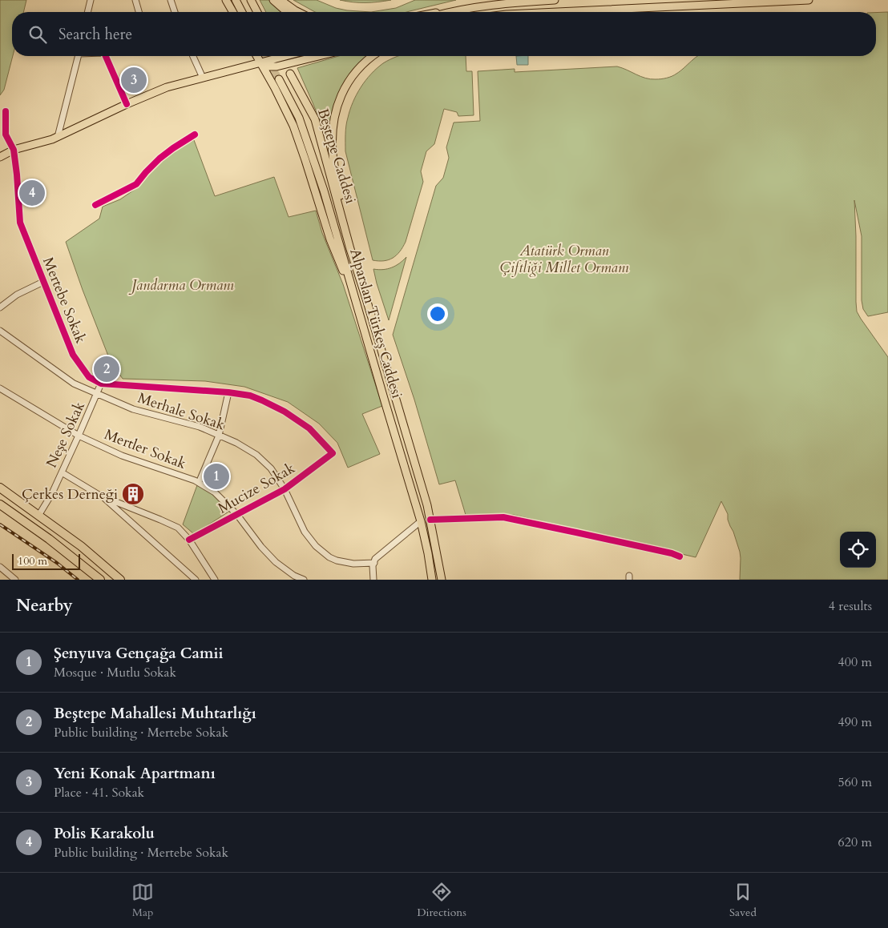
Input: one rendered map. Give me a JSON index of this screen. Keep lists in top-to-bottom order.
{
  "streets": {
    "main road": ["Beştepe Caddesi", "Alparslan Türkeş Caddesi"],
    "street": [
      "Mertebe Sokak",
      "Merhale Sokak",
      "Neşe Sokak",
      "Mertler Sokak",
      "Mucize Sokak"
    ]
  },
  "crossings": [
    ["Beştepe Caddesi", "Alparslan Türkeş Caddesi"],
    ["Mertebe Sokak", "Neşe Sokak"],
    ["Merhale Sokak", "Neşe Sokak"],
    ["Merhale Sokak", "Mucize Sokak"],
    ["Neşe Sokak", "Mertler Sokak"],
    ["Mertler Sokak", "Mucize Sokak"]
  ],
  "parks": ["Atatürk Orman Çiftliği Millet Ormanı", "Jandarma Ormanı"],
  "places": {
    "building": ["Çerkes Derneği"]
  },
  "scale_bar": "100 m",
  "page": {
    "search": "Search here",
    "pins": [
      "3",
      "4",
      "2",
      "1"
    ],
    "scale": "100 m",
    "heading": ["Nearby", "4 results"],
    "list": [
      {
        "mark": "1",
        "name": "Şenyuva Gençağa Camii",
        "note": "Mosque · Mutlu Sokak",
        "value": "400 m"
      },
      {
        "mark": "2",
        "name": "Beştepe Mahallesi Muhtarlığı",
        "note": "Public building · Mertebe Sokak",
        "value": "490 m"
      },
      {
        "mark": "3",
        "name": "Yeni Konak Apartmanı",
        "note": "Place · 41. Sokak",
        "value": "560 m"
      },
      {
        "mark": "4",
        "name": "Polis Karakolu",
        "note": "Public building · Mertebe Sokak",
        "value": "620 m"
      }
    ],
    "nav": ["Map", "Directions", "Saved"]
  }
}
